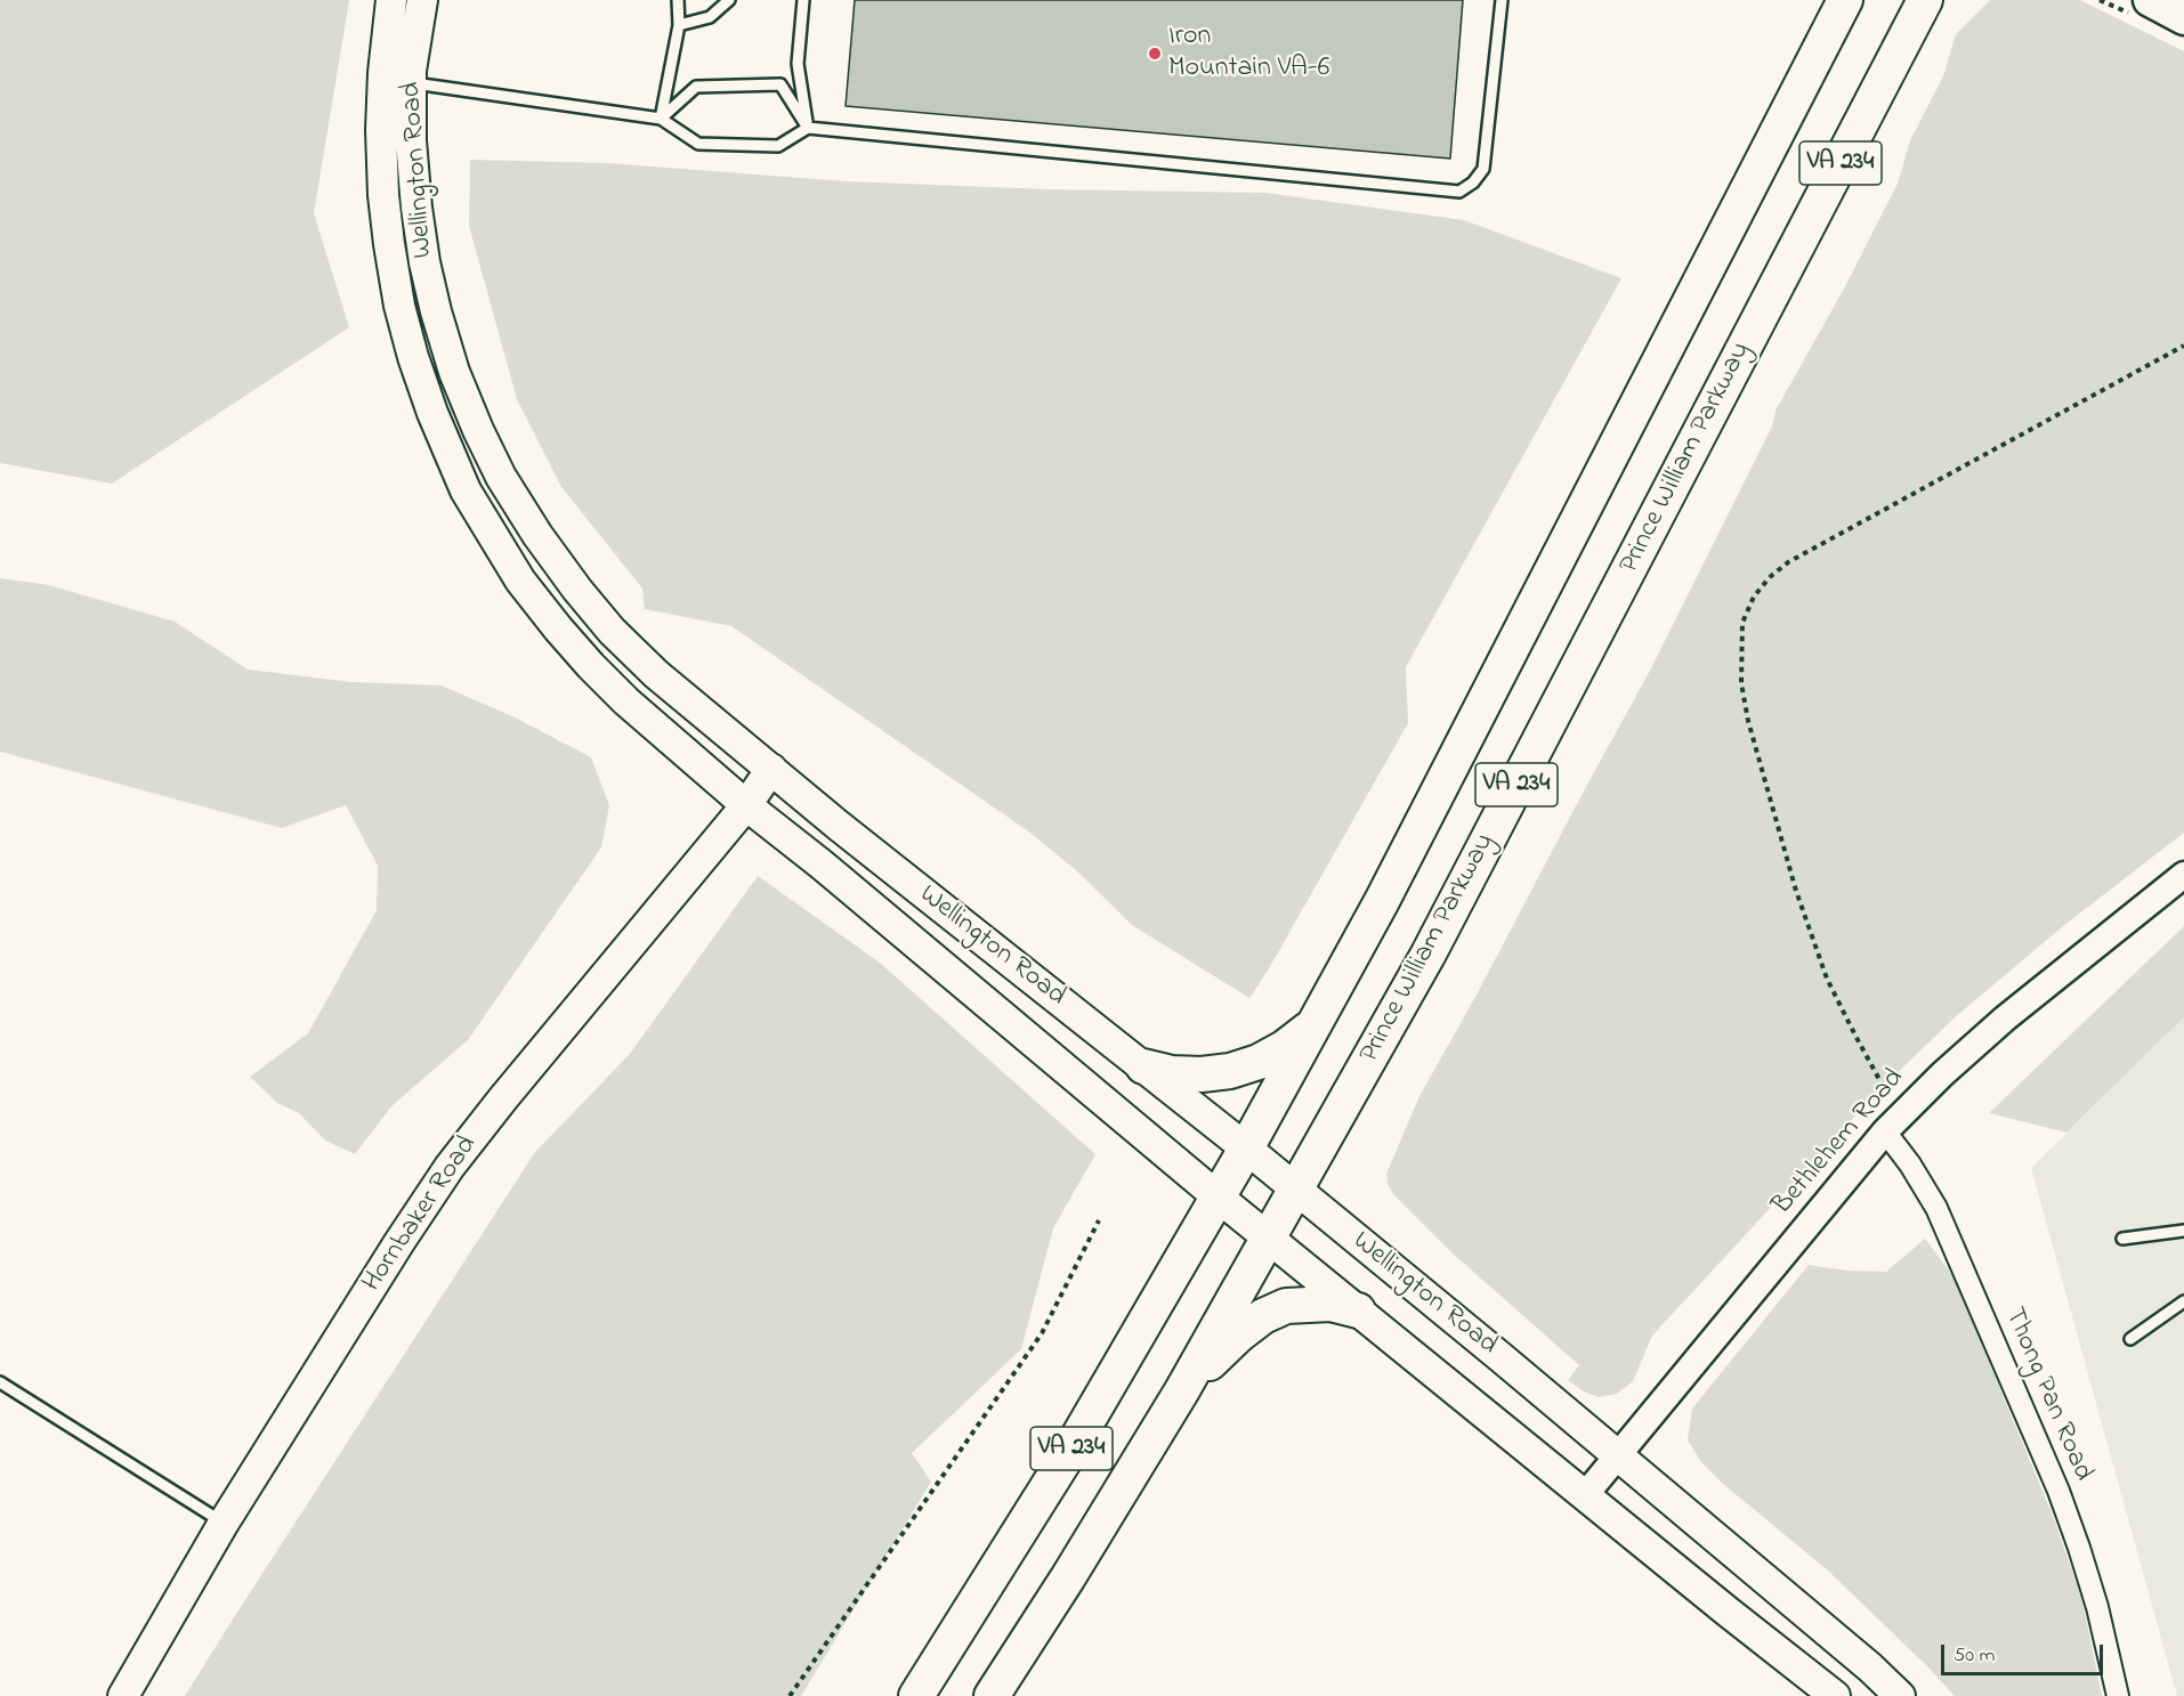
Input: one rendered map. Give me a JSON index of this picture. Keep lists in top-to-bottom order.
{
  "streets": {
    "highway": ["VA 234", "Prince William Parkway"],
    "main road": ["Wellington Road", "Hornbaker Road"],
    "street": ["Bethlehem Road", "Thong Pan Road"]
  },
  "crossings": [
    ["VA 234", "Wellington Road"],
    ["Wellington Road", "Prince William Parkway"],
    ["Wellington Road", "Bethlehem Road"],
    ["Wellington Road", "Hornbaker Road"],
    ["Bethlehem Road", "Thong Pan Road"]
  ],
  "places": ["Iron Mountain VA-6"],
  "scale_bar": "50 m"
}
